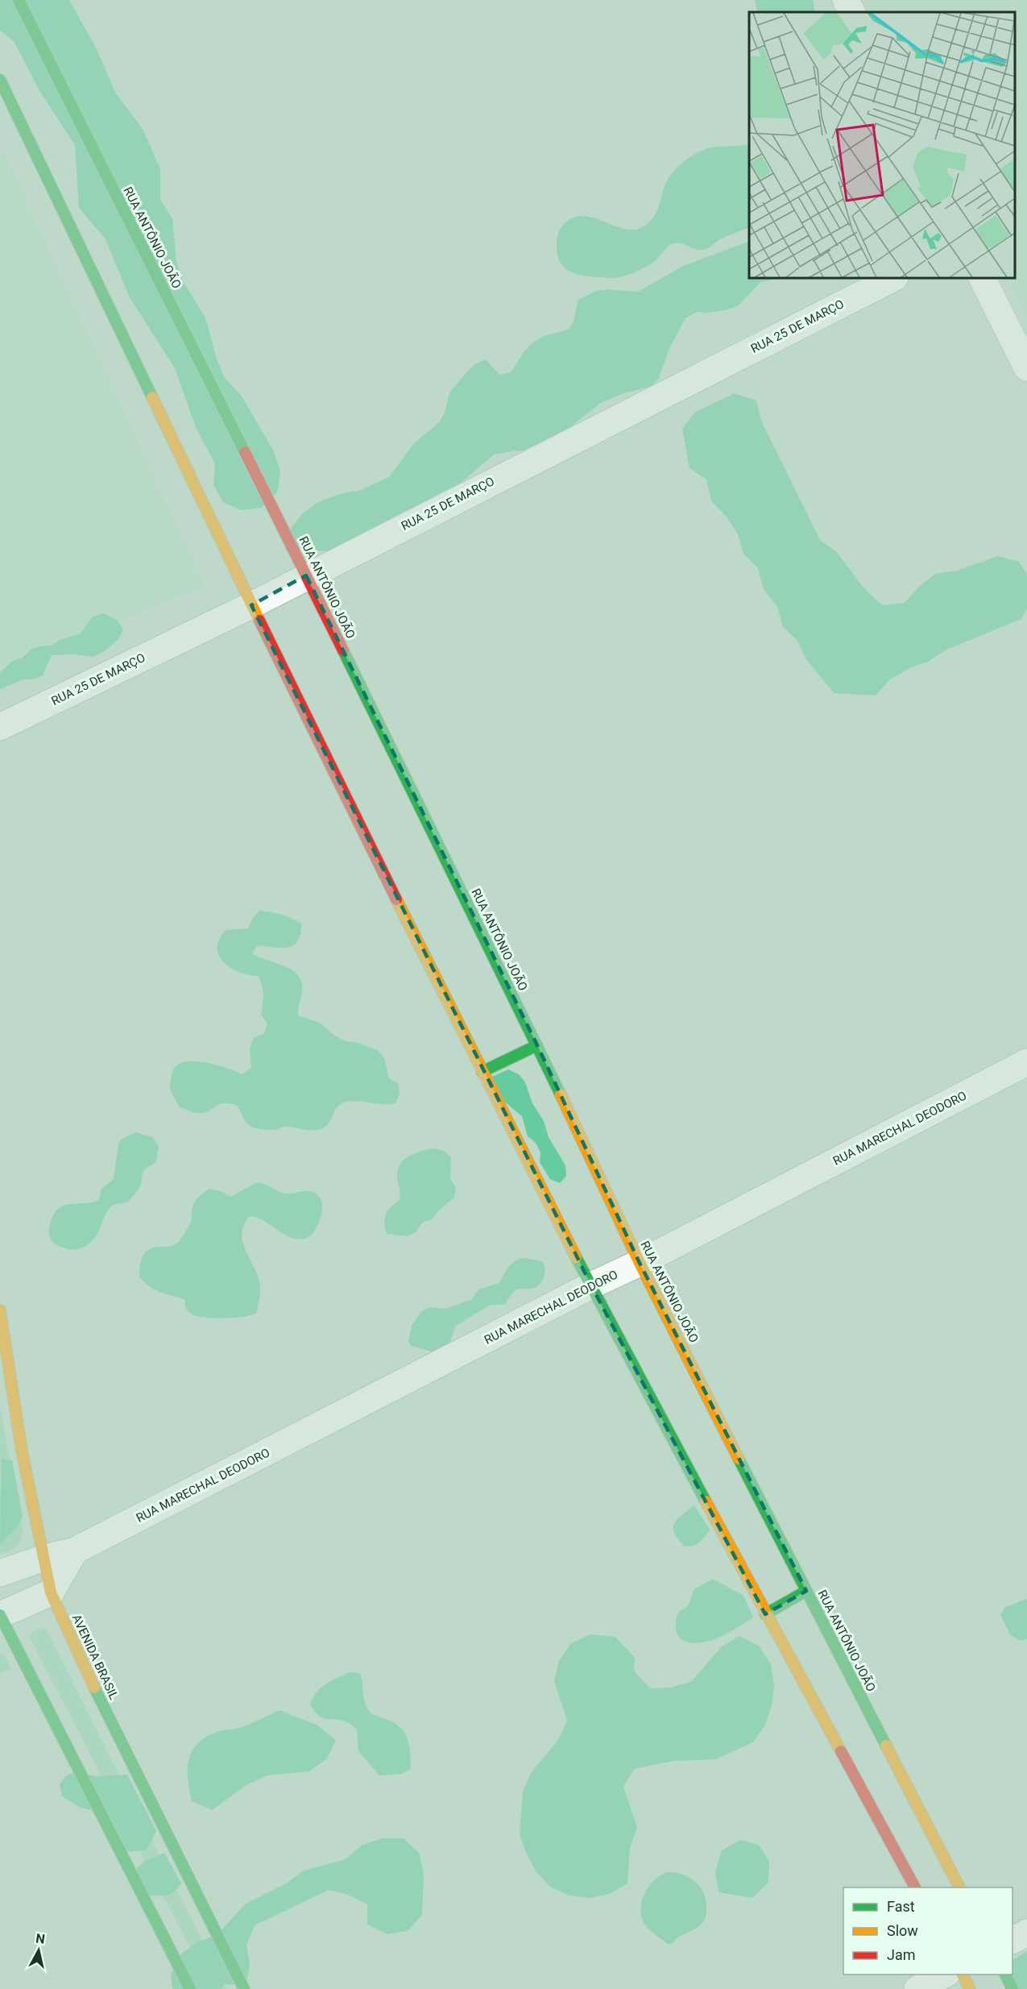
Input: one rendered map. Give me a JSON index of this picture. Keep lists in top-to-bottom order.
{
  "streets": {
    "main road": ["RUA ANTÔNIO JOÃO", "AVENIDA BRASIL"],
    "street": ["RUA 25 DE MARÇO", "RUA MARECHAL DEODORO"]
  },
  "crossings": [
    ["RUA ANTÔNIO JOÃO", "RUA 25 DE MARÇO"],
    ["RUA ANTÔNIO JOÃO", "RUA MARECHAL DEODORO"],
    ["RUA MARECHAL DEODORO", "AVENIDA BRASIL"]
  ],
  "legend": ["Fast", "Slow", "Jam"],
  "north": "top"
}
